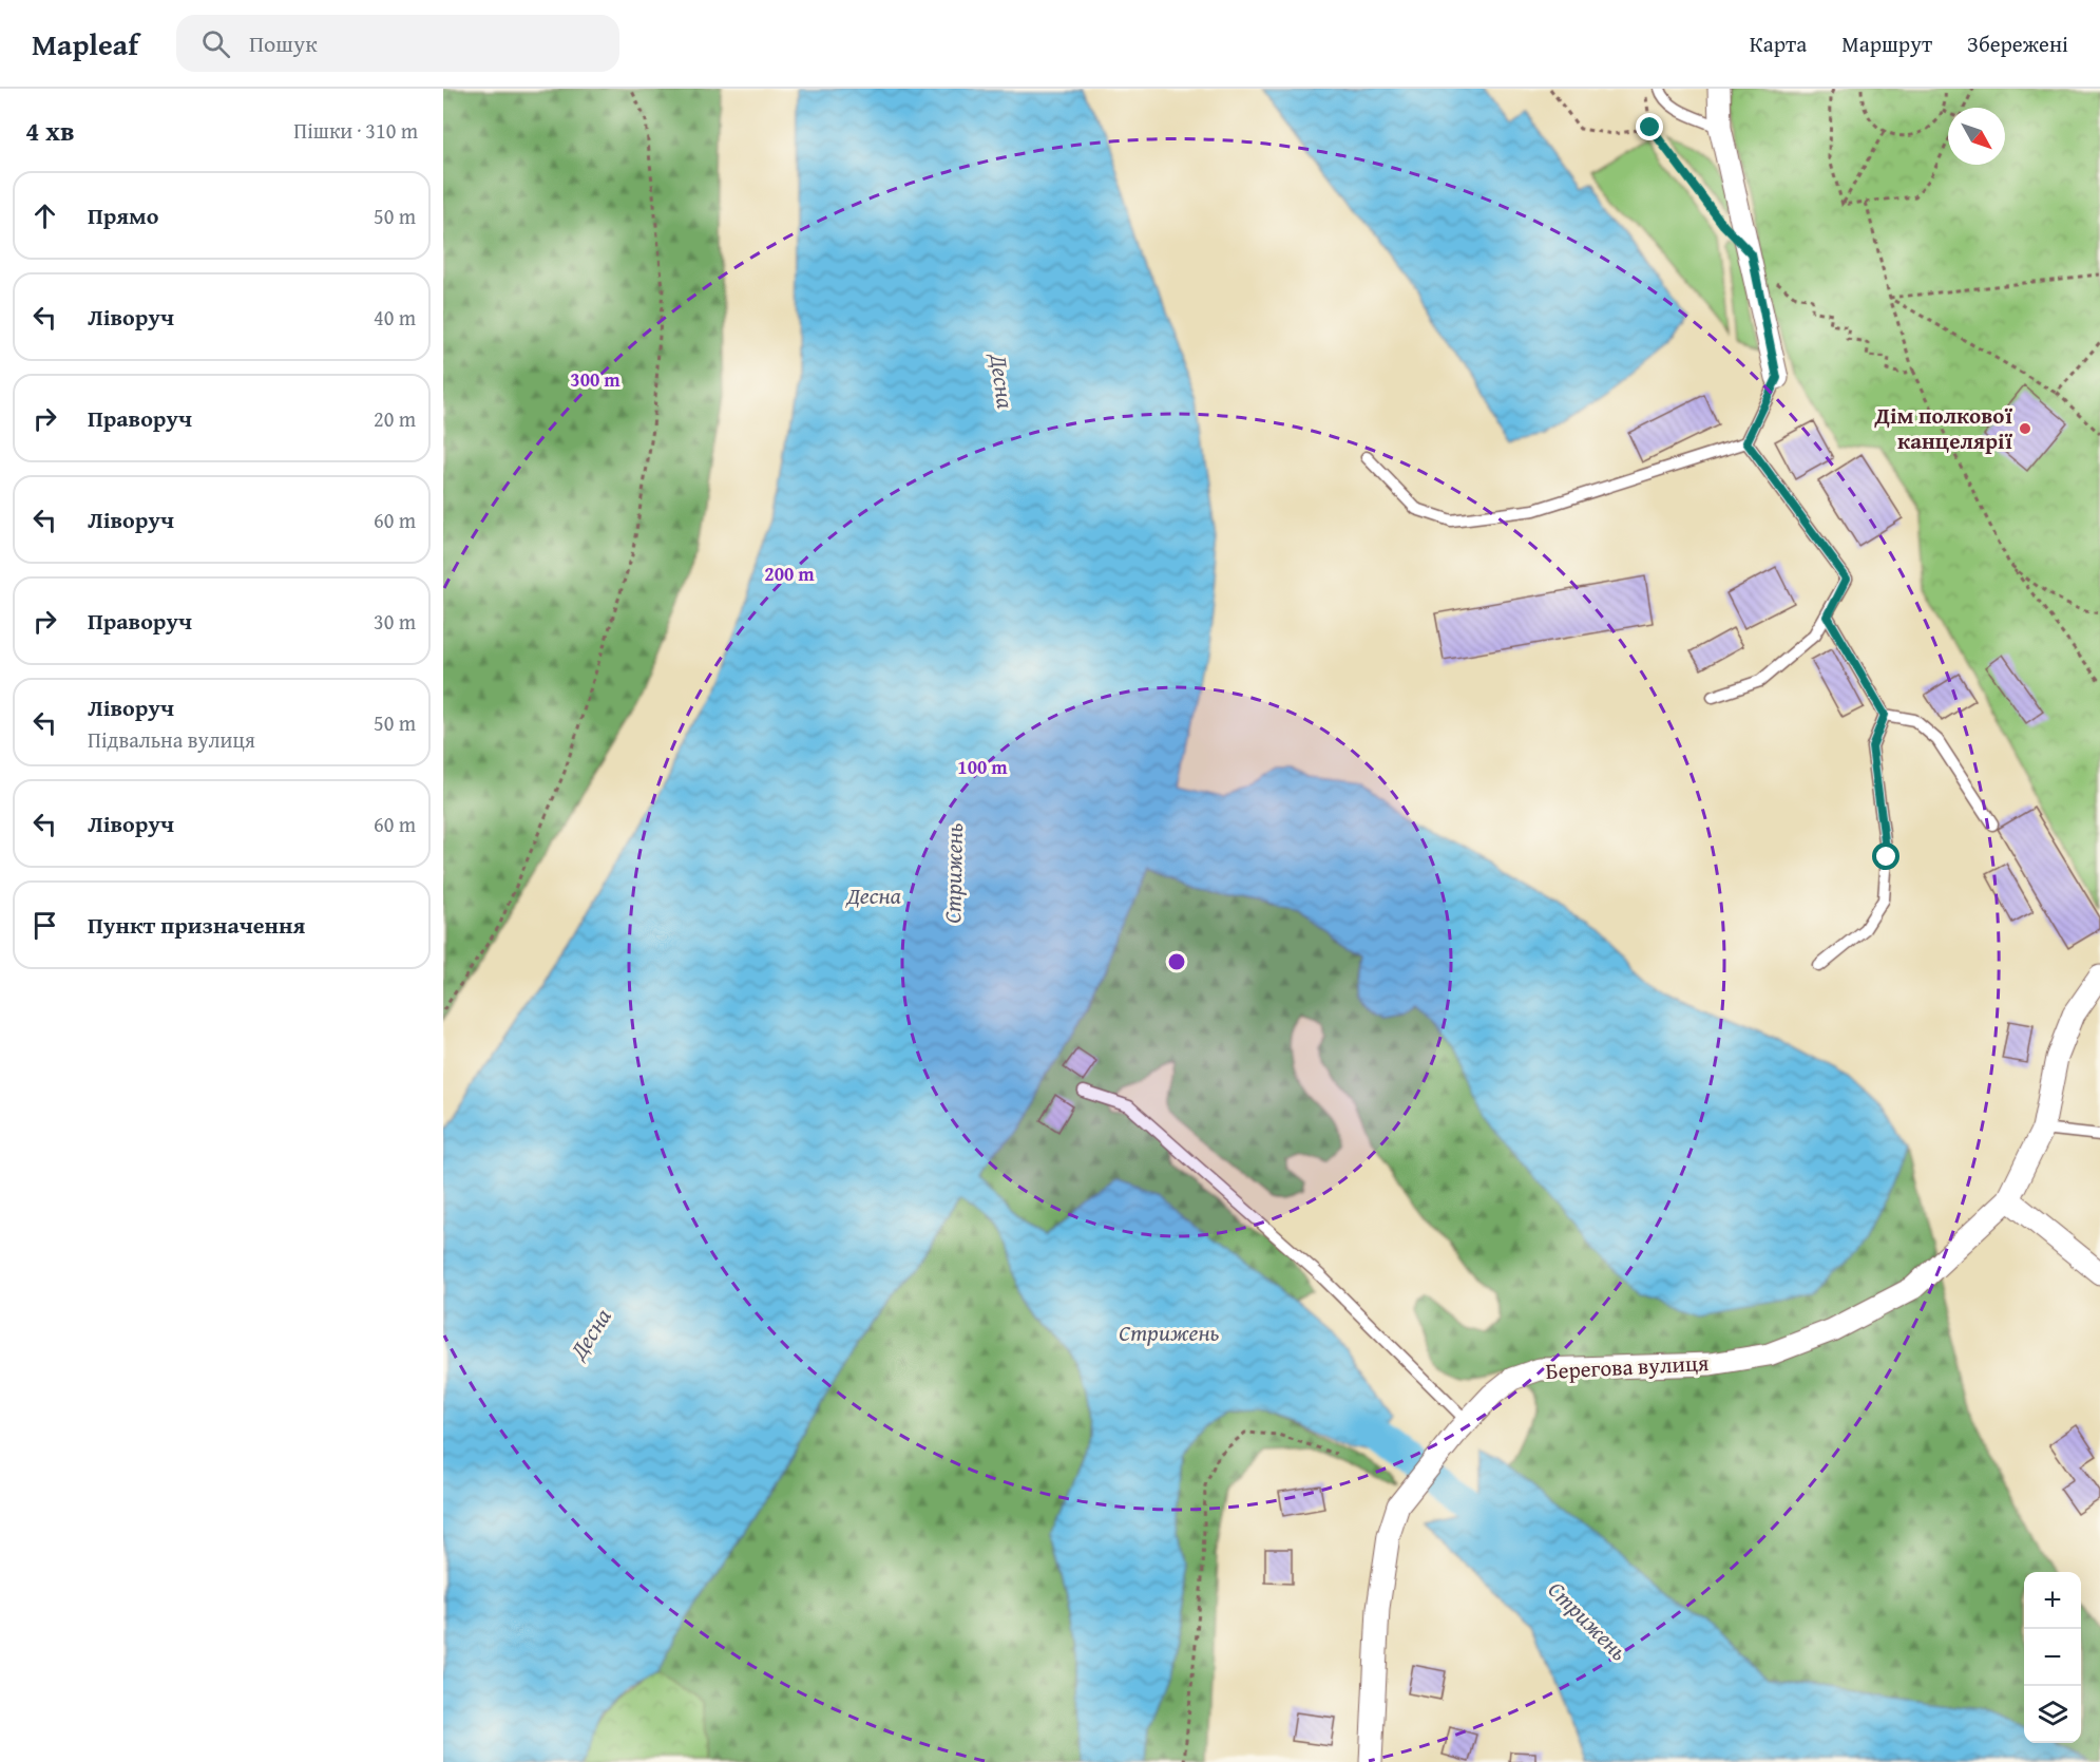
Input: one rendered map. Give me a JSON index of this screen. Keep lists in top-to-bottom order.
{
  "streets": {
    "street": ["Берегова вулиця"]
  },
  "water": ["Десна", "Стрижень"],
  "places": ["Дім полкової канцелярії"],
  "north": "bottom right",
  "page": {
    "header": "Mapleaf",
    "search": "Пошук",
    "nav": ["Карта", "Маршрут", "Збережені"],
    "heading": ["4 хв", "Пішки · 310 m"],
    "list": [
      ["Прямо", "50 m"],
      ["Ліворуч", "40 m"],
      ["Праворуч", "20 m"],
      ["Ліворуч", "60 m"],
      ["Праворуч", "30 m"],
      ["Ліворуч", "Підвальна вулиця", "50 m"],
      ["Ліворуч", "60 m"],
      "Пункт призначення"
    ],
    "map_buttons": ["+", "−"]
  },
  "rings": ["300 m", "200 m", "100 m"]
}
